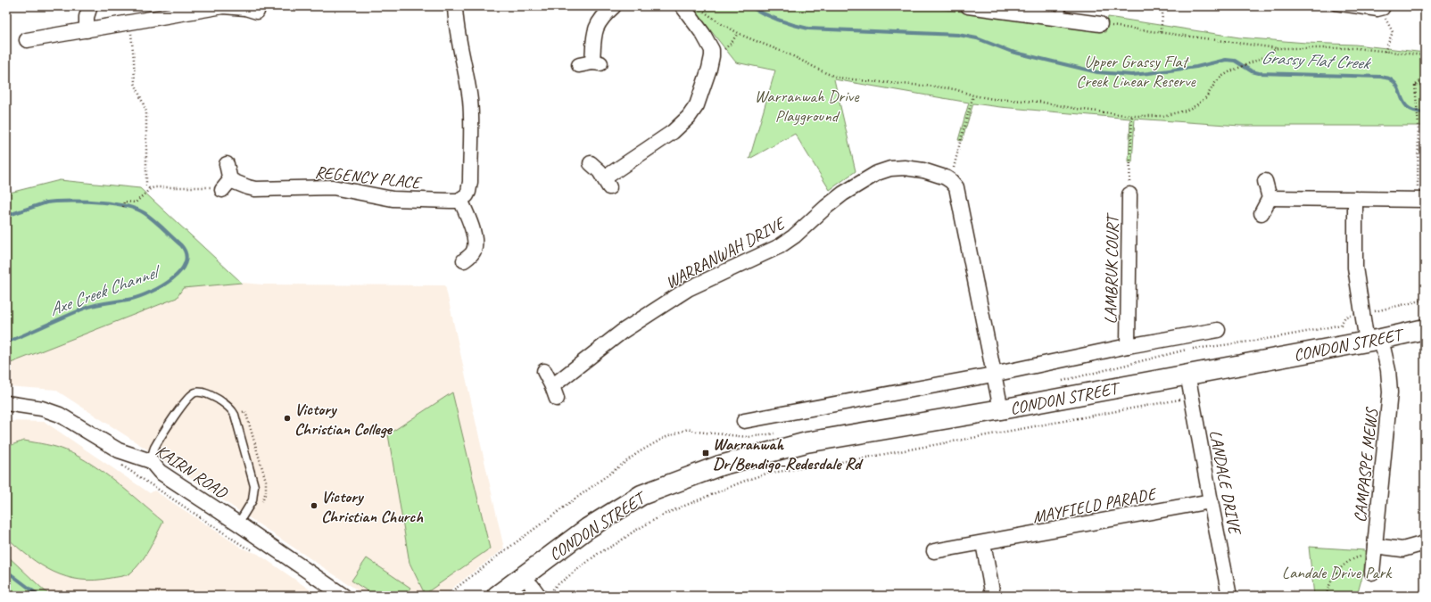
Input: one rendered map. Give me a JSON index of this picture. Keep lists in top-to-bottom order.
{
  "streets": {
    "main road": ["CONDON STREET"],
    "street": [
      "REGENCY PLACE",
      "WARRANWAH DRIVE",
      "LAMBRUK COURT",
      "CAMPASPE MEWS",
      "KAIRN ROAD",
      "LANDALE DRIVE",
      "MAYFIELD PARADE"
    ]
  },
  "crossings": [
    ["CONDON STREET", "CAMPASPE MEWS"],
    ["CONDON STREET", "LANDALE DRIVE"],
    ["LANDALE DRIVE", "MAYFIELD PARADE"]
  ],
  "water": ["Grassy Flat Creek", "Axe Creek Channel"],
  "parks": ["Upper Grassy Flat Creek Linear Reserve", "Warranwah Drive Playground", "Landale Drive Park"],
  "places": {
    "other": ["Victory Christian College", "Victory Christian Church"],
    "transit": ["Warranwah Dr/Bendigo-Redesdale Rd"]
  }
}
